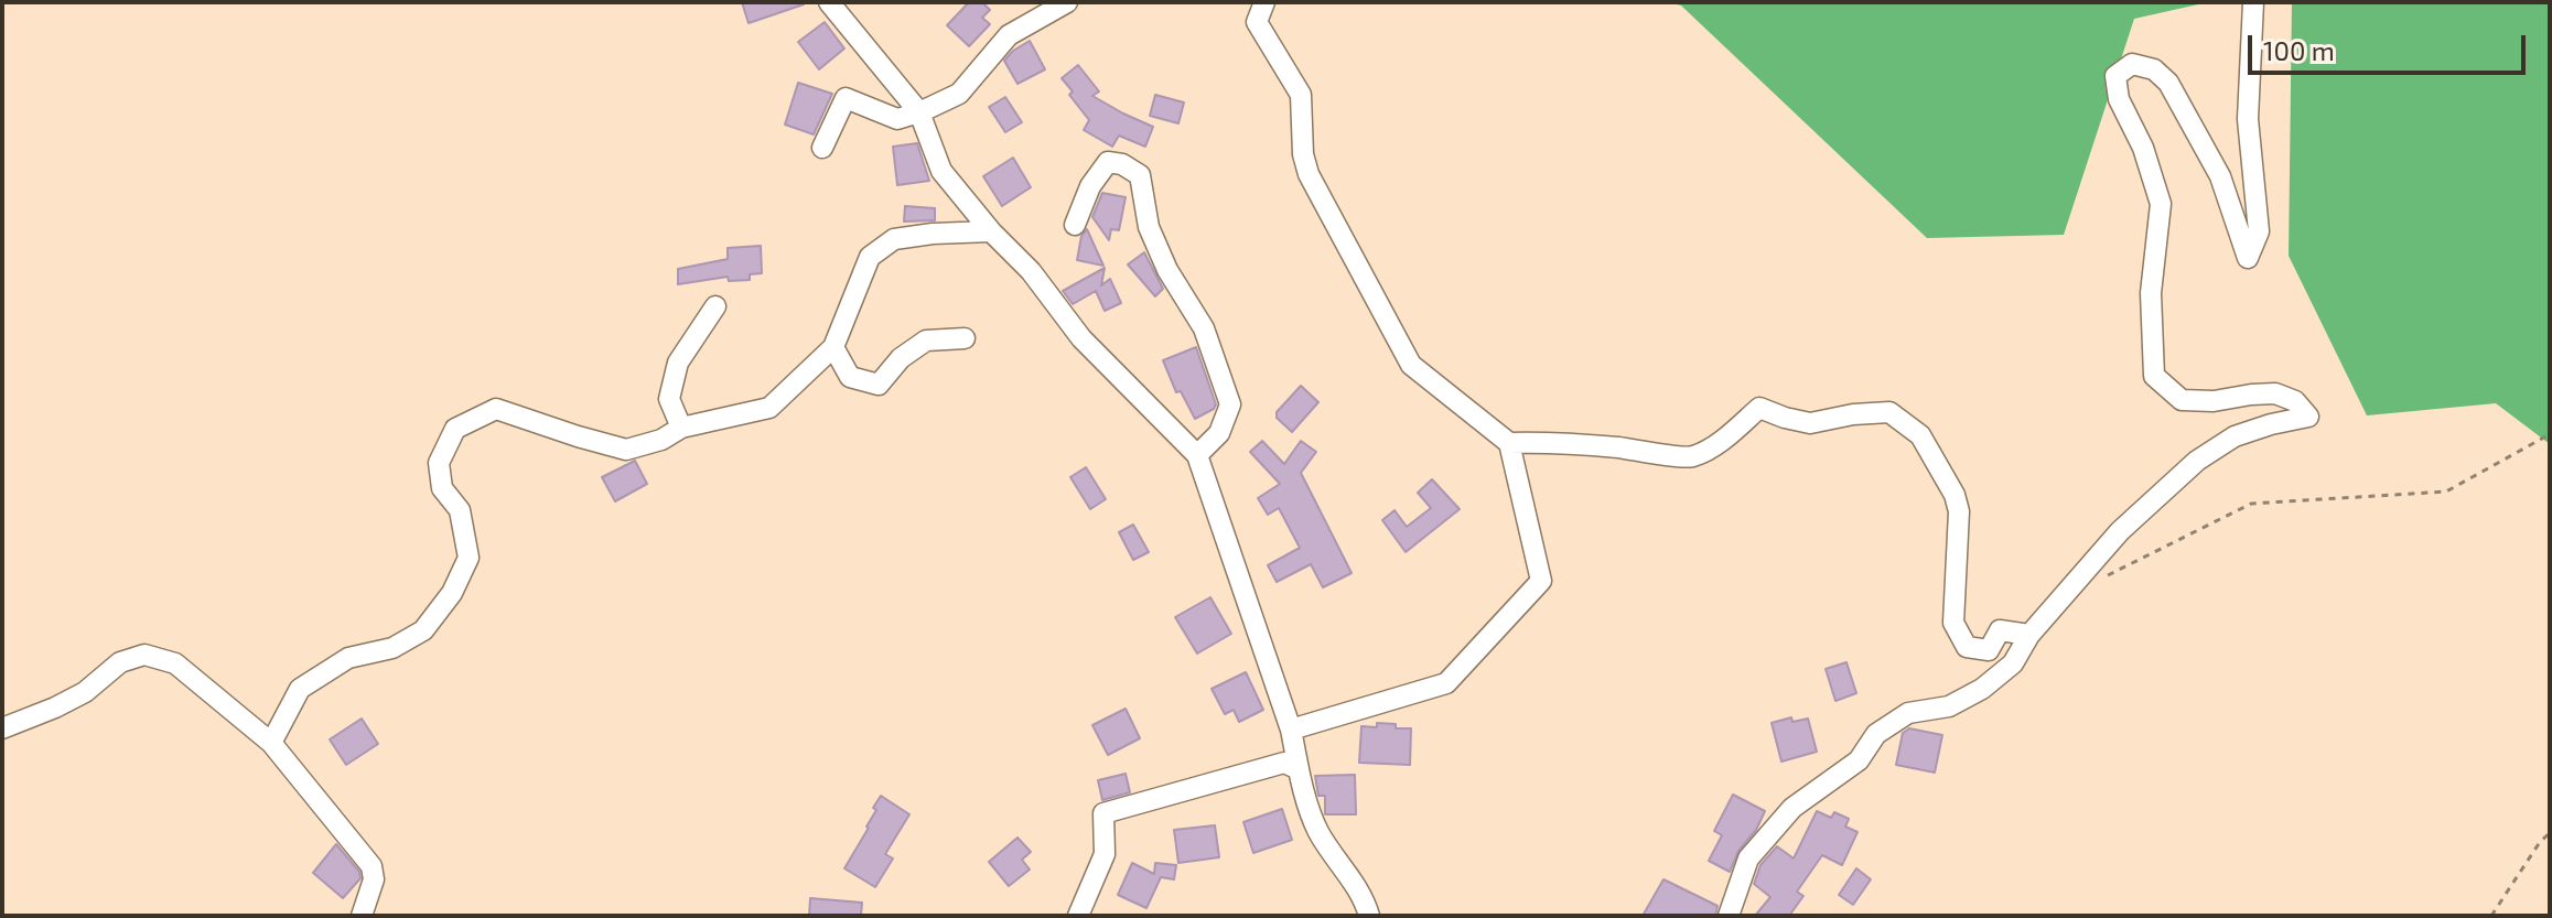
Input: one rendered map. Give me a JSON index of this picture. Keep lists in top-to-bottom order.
{
  "scale_bar": "100 m"
}
